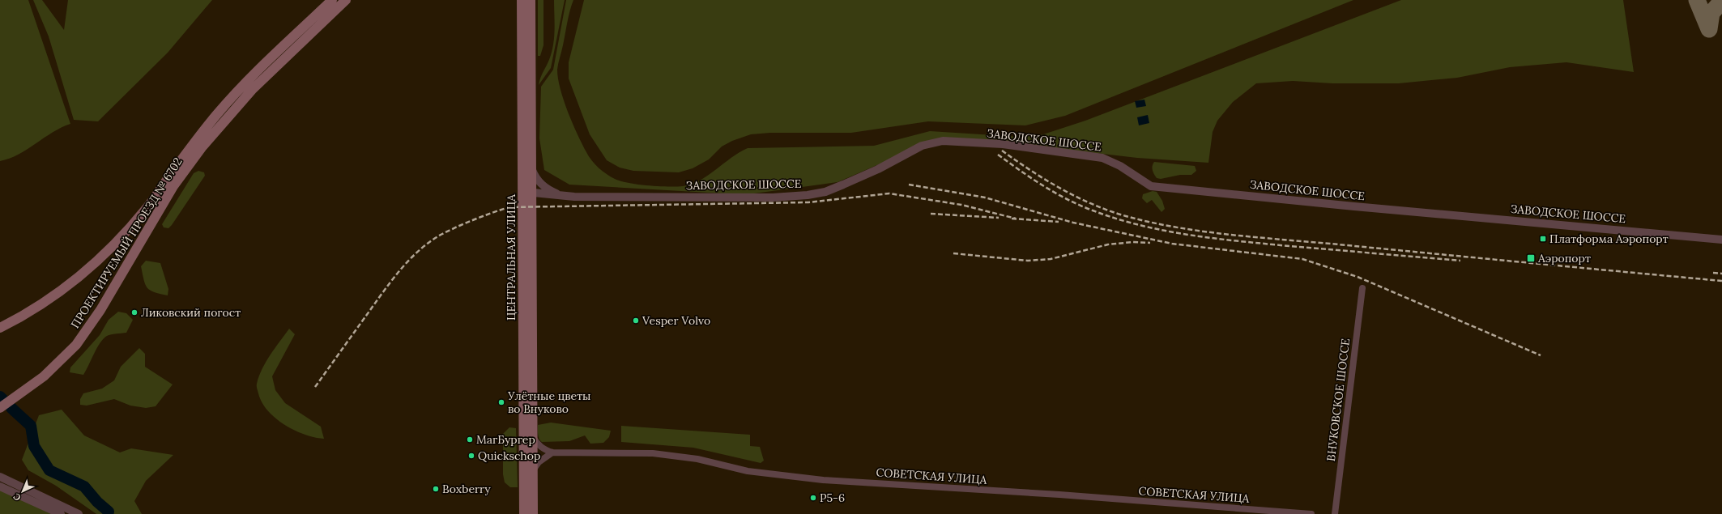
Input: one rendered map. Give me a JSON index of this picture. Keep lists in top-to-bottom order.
{
  "streets": {
    "main road": ["ПРОЕКТИРУЕМЫЙ ПРОЕЗД № 6702", "ЦЕНТРАЛЬНАЯ УЛИЦА"],
    "street": ["ЗАВОДСКОЕ ШОССЕ", "ВНУКОВСКОЕ ШОССЕ", "СОВЕТСКАЯ УЛИЦА"]
  },
  "crossings": [
    ["ЗАВОДСКОЕ ШОССЕ", "ЦЕНТРАЛЬНАЯ УЛИЦА"],
    ["ЦЕНТРАЛЬНАЯ УЛИЦА", "СОВЕТСКАЯ УЛИЦА"]
  ],
  "places": {
    "transit": ["Платформа Аэропорт", "Аэропорт"],
    "other": [
      "Ликовский погост",
      "Vesper Volvo",
      "Улётные цветы во Внуково",
      "МагБургер",
      "Quickschop",
      "Boxberry",
      "Р5-6"
    ]
  },
  "north": "bottom left"
}
